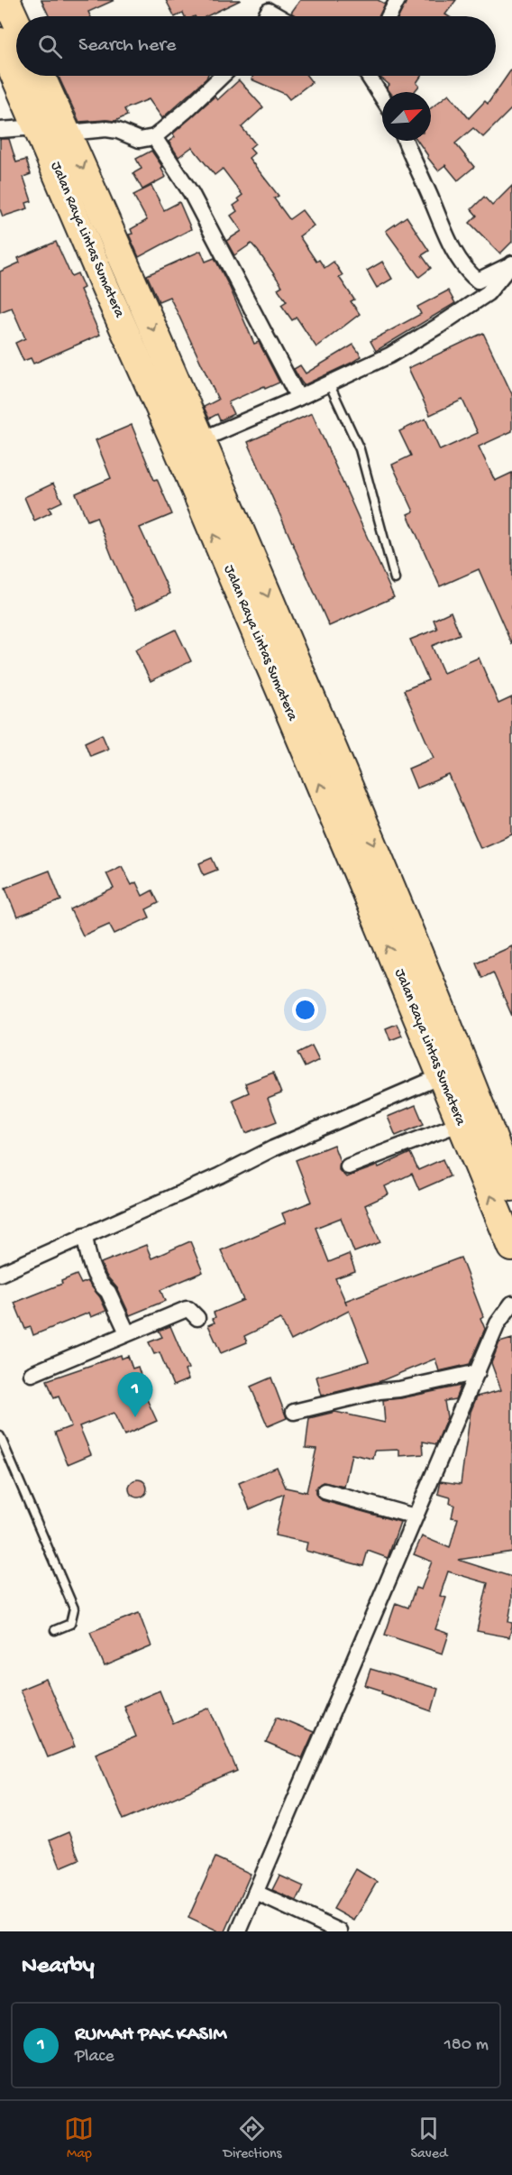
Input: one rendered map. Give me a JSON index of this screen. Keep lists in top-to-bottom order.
{
  "streets": {
    "highway": ["Jalan Raya Lintas Sumatera"]
  },
  "north": "top right",
  "page": {
    "search": "Search here",
    "pins": "1",
    "heading": "Nearby",
    "list": [
      {
        "mark": "1",
        "name": "RUMAH PAK KASIM",
        "note": "Place",
        "value": "180 m"
      }
    ],
    "nav": ["Map", "Directions", "Saved"]
  }
}
